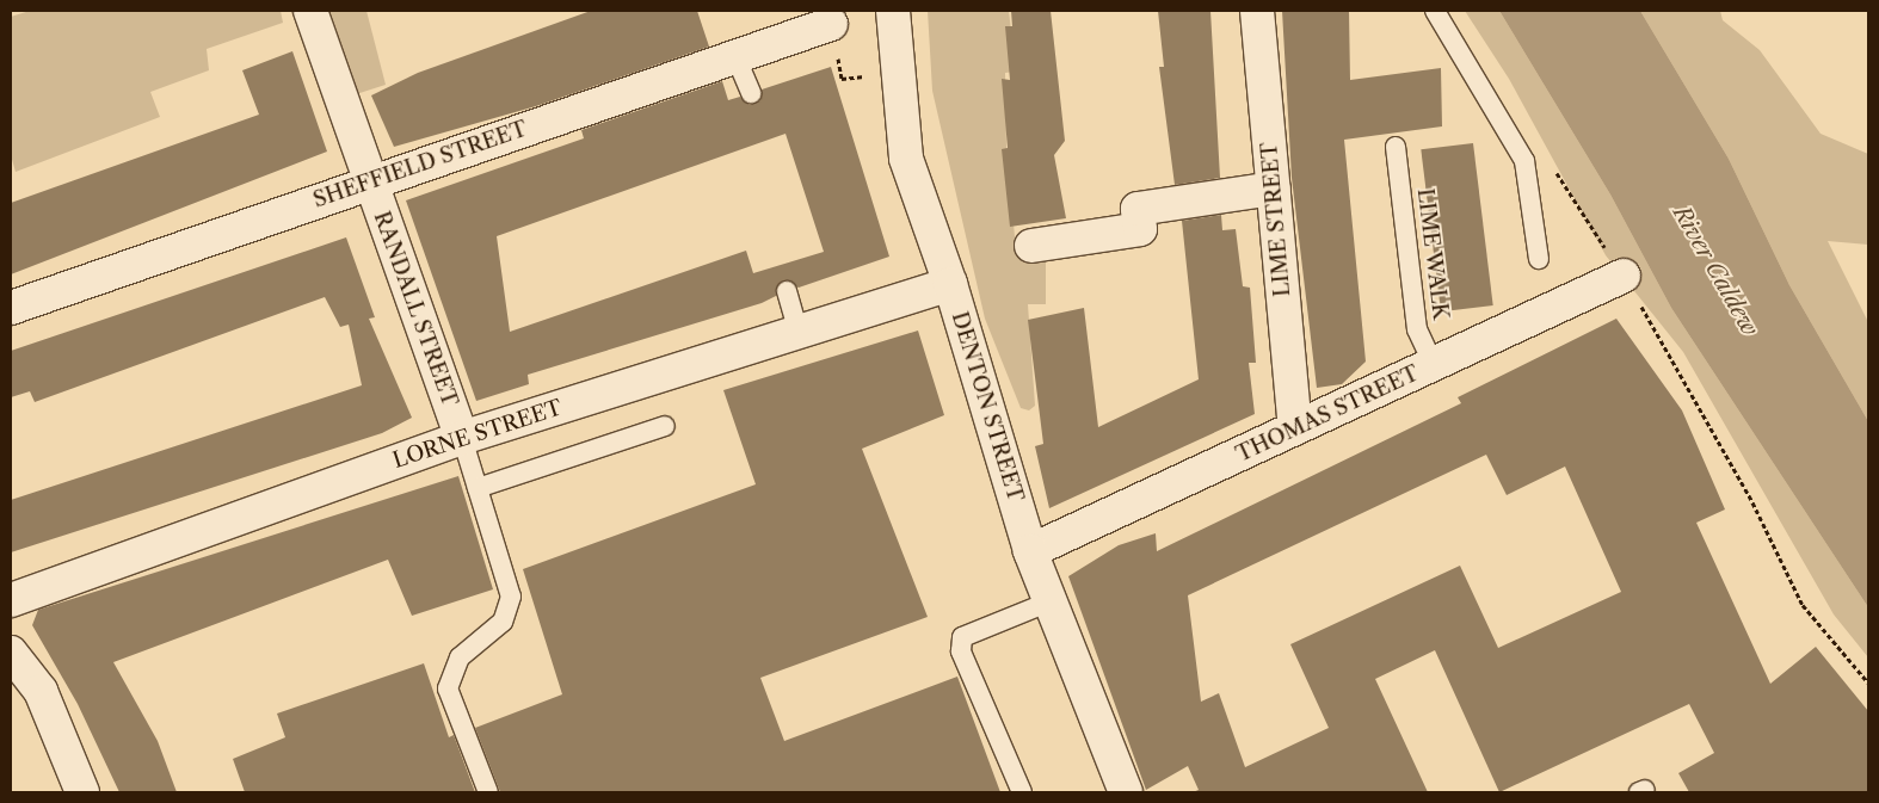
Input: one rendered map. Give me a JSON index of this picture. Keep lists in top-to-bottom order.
{
  "streets": {
    "street": [
      "SHEFFIELD STREET",
      "LIME STREET",
      "RANDALL STREET",
      "DENTON STREET",
      "THOMAS STREET",
      "LORNE STREET"
    ],
    "lane": ["LIME WALK"]
  },
  "crossings": [
    ["SHEFFIELD STREET", "RANDALL STREET"],
    ["LIME STREET", "THOMAS STREET"],
    ["LIME WALK", "THOMAS STREET"],
    ["RANDALL STREET", "LORNE STREET"],
    ["DENTON STREET", "THOMAS STREET"],
    ["DENTON STREET", "LORNE STREET"]
  ],
  "water": ["River Caldew"]
}
